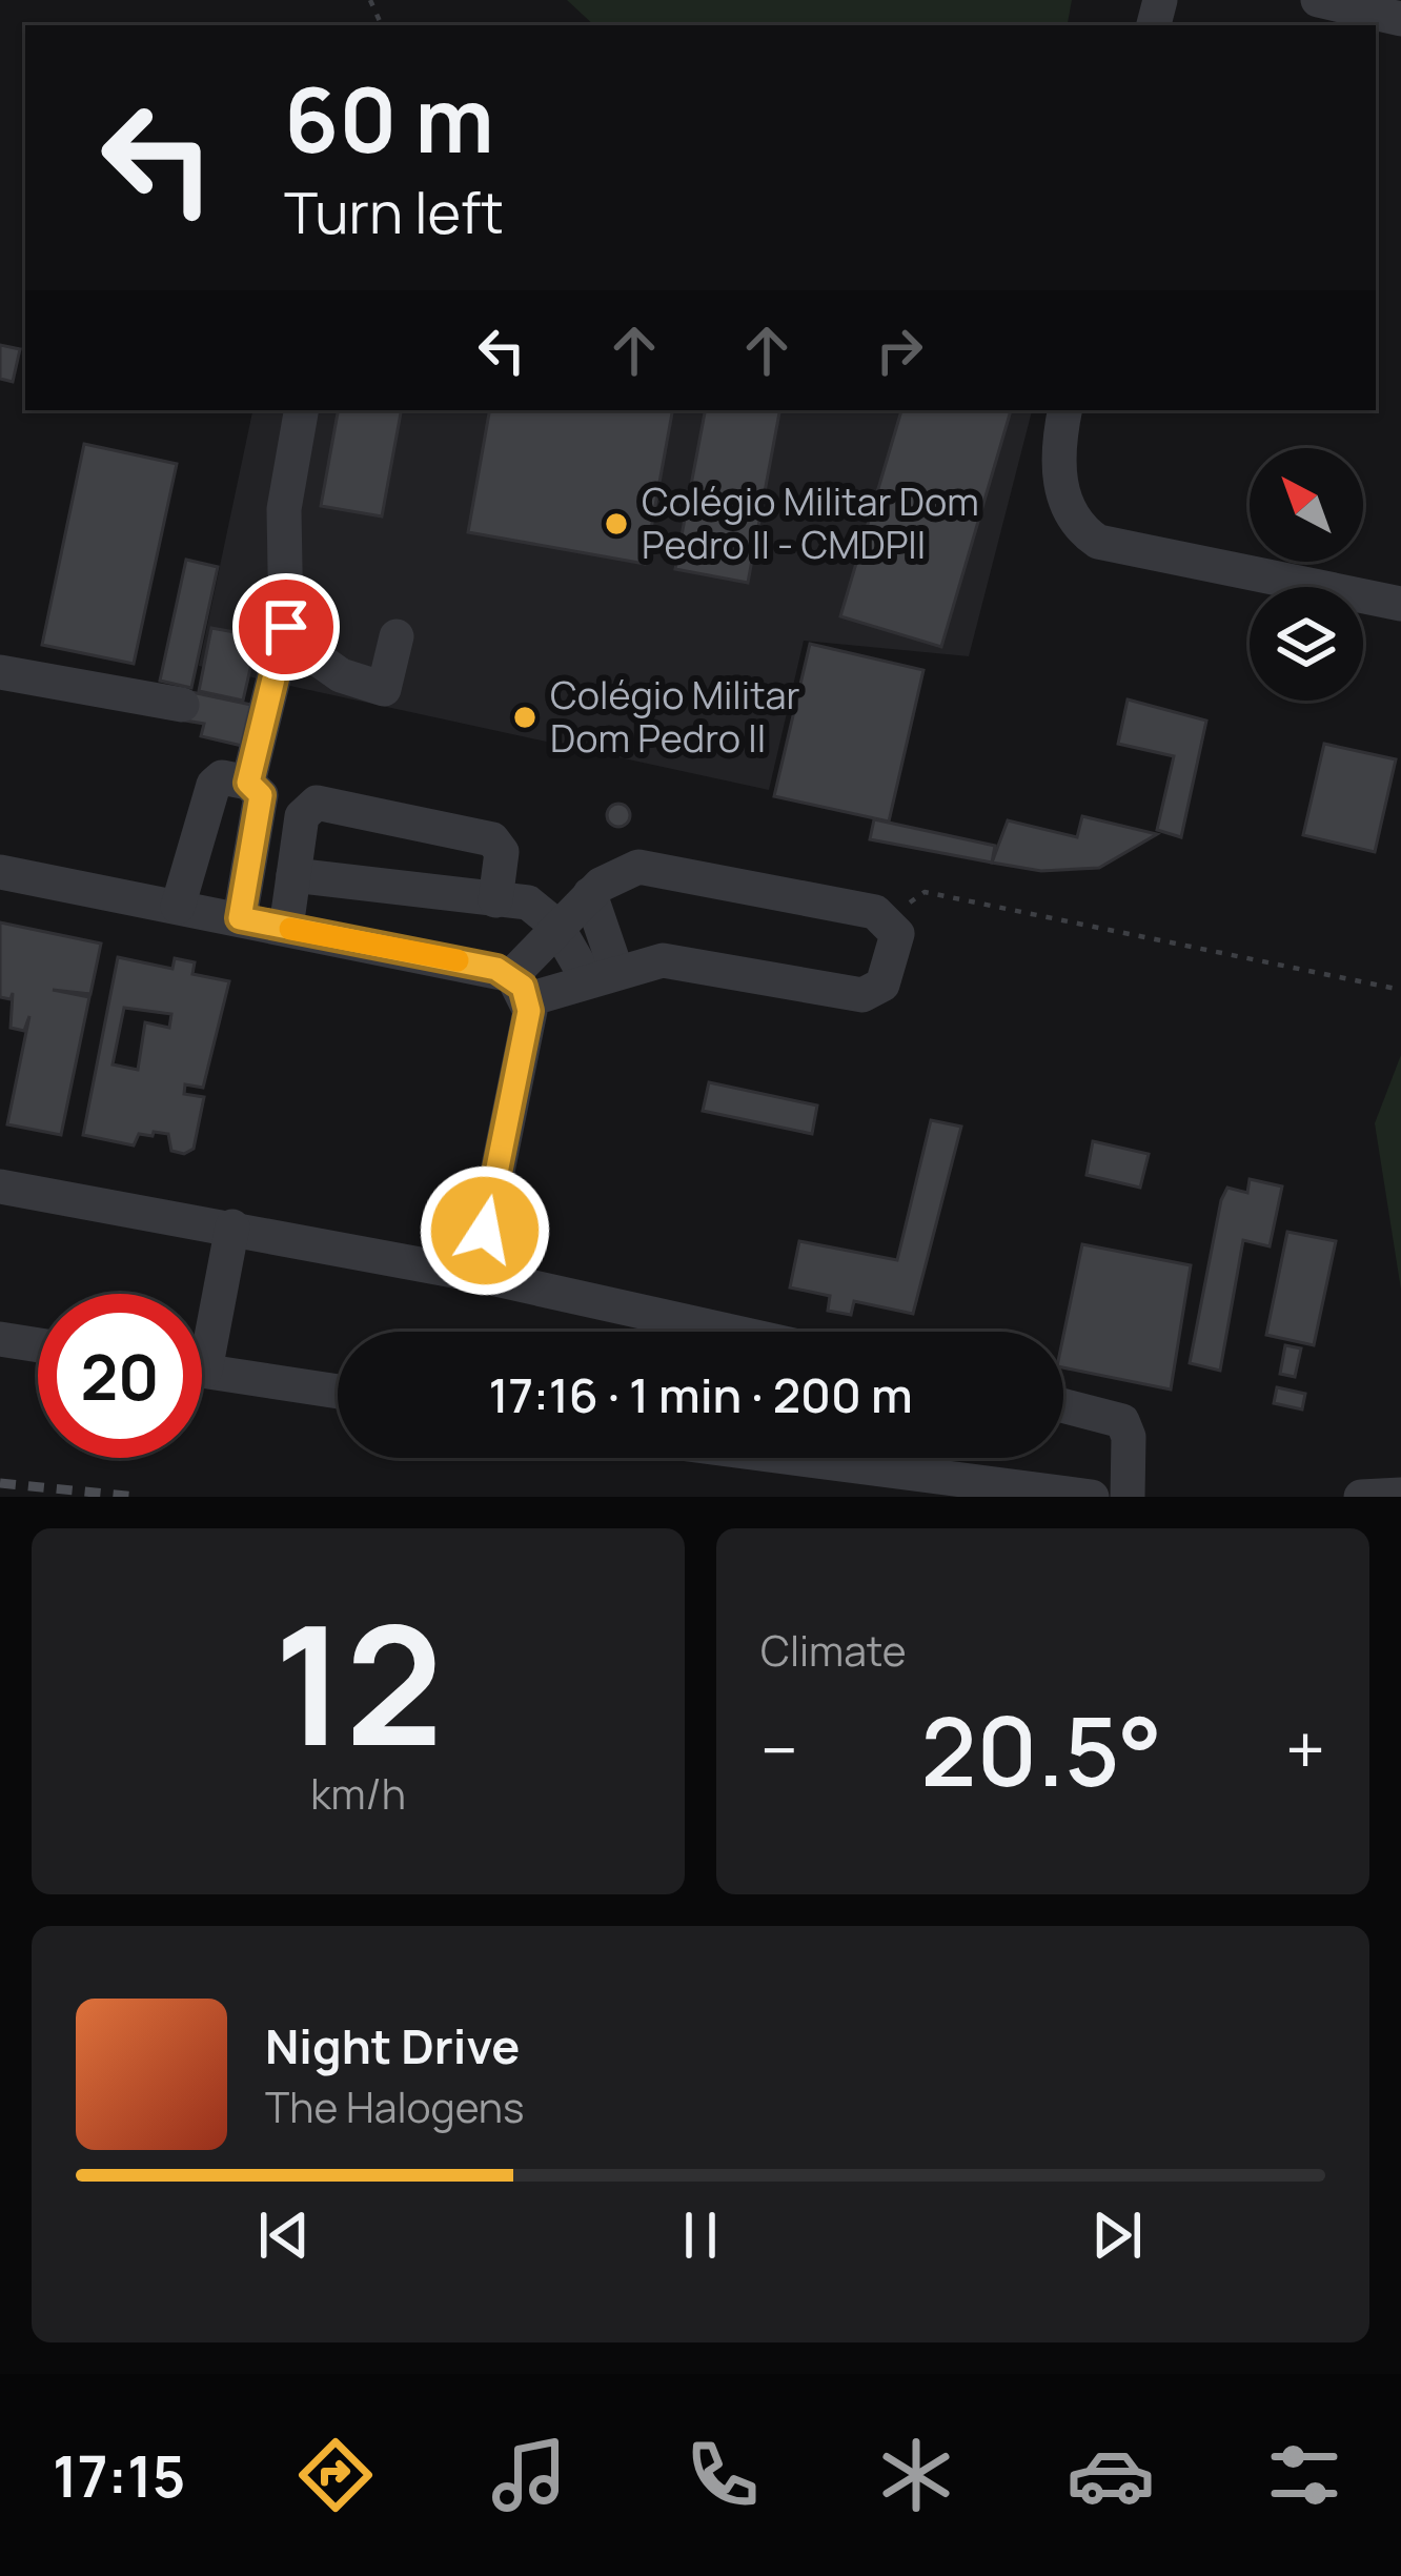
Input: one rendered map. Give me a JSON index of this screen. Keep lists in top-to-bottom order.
{
  "places": ["Colégio Militar Dom Pedro II - CMDPII", "Colégio Militar Dom Pedro II"],
  "north": "top left",
  "page": {
    "turn": ["60 m", "Turn left"],
    "limit": "20",
    "trip": "17:16 · 1 min · 200 m",
    "tile": [
      ["12", "km/h"],
      "Climate"
    ],
    "heat": ["−", "20.5°", "+"],
    "song": ["Night Drive", "The Halogens"],
    "tabs": "17:15"
  }
}
